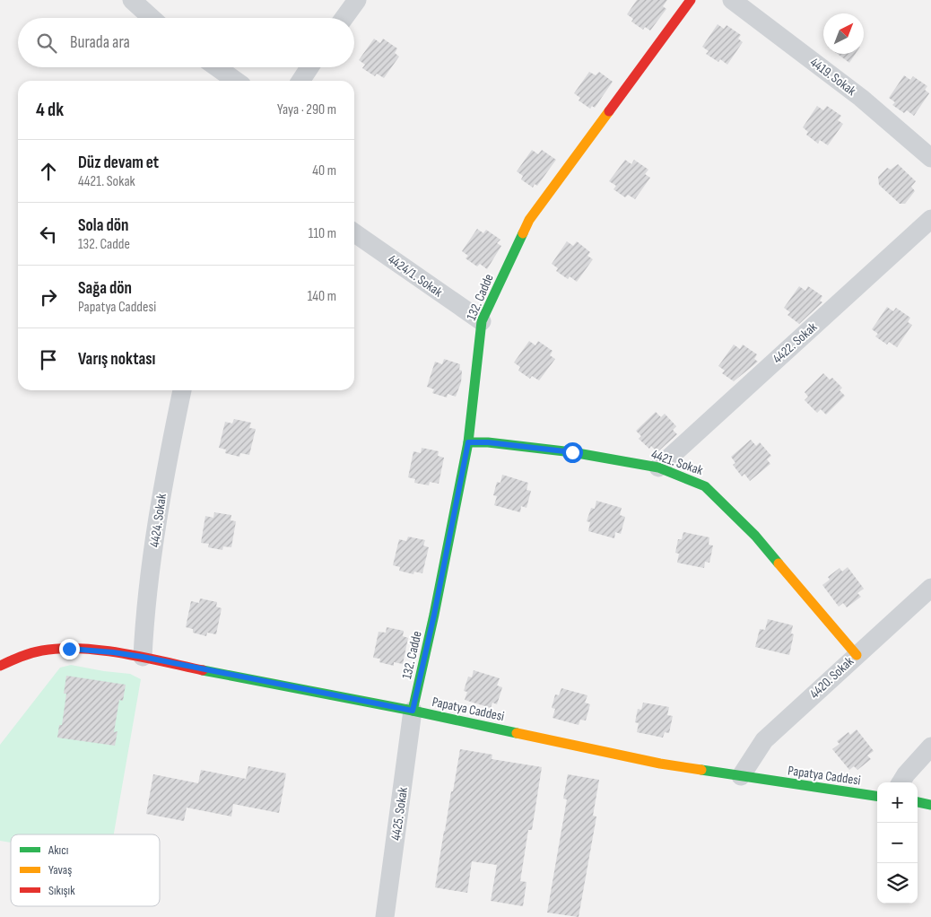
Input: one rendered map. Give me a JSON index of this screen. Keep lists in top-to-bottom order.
{
  "streets": {
    "street": [
      "4419. Sokak",
      "4424/1. Sokak",
      "132. Cadde",
      "4422. Sokak",
      "4421. Sokak",
      "4424. Sokak",
      "4420. Sokak",
      "Papatya Caddesi",
      "4425. Sokak"
    ]
  },
  "crossings": [
    ["4424/1. Sokak", "132. Cadde"],
    ["132. Cadde", "4421. Sokak"],
    ["132. Cadde", "Papatya Caddesi"],
    ["132. Cadde", "4425. Sokak"],
    ["4422. Sokak", "4421. Sokak"],
    ["4421. Sokak", "4420. Sokak"],
    ["4424. Sokak", "Papatya Caddesi"],
    ["4420. Sokak", "Papatya Caddesi"],
    ["Papatya Caddesi", "4425. Sokak"]
  ],
  "legend": ["Akıcı", "Yavaş", "Sıkışık"],
  "north": "top right",
  "page": {
    "search": "Burada ara",
    "heading": ["4 dk", "Yaya · 290 m"],
    "list": [
      ["Düz devam et", "4421. Sokak", "40 m"],
      ["Sola dön", "132. Cadde", "110 m"],
      ["Sağa dön", "Papatya Caddesi", "140 m"],
      "Varış noktası"
    ],
    "map_buttons": ["+", "−"]
  }
}
